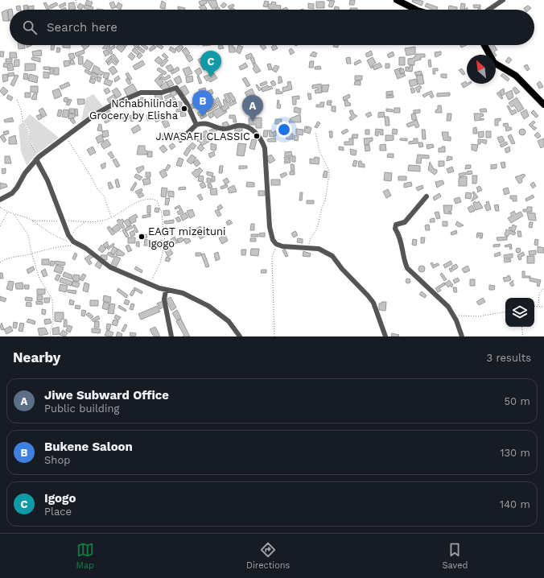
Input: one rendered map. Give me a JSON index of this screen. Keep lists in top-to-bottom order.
{
  "places": ["Nchabhilinda Grocery by Elisha", "J.WASAFI CLASSIC", "EAGT mizeituni Igogo"],
  "north": "top left",
  "page": {
    "search": "Search here",
    "pins": ["C", "B", "A"],
    "heading": ["Nearby", "3 results"],
    "list": [
      {
        "mark": "A",
        "name": "Jiwe Subward Office",
        "note": "Public building",
        "value": "50 m"
      },
      {
        "mark": "B",
        "name": "Bukene Saloon",
        "note": "Shop",
        "value": "130 m"
      },
      {
        "mark": "C",
        "name": "Igogo",
        "note": "Place",
        "value": "140 m"
      }
    ],
    "nav": ["Map", "Directions", "Saved"]
  }
}
